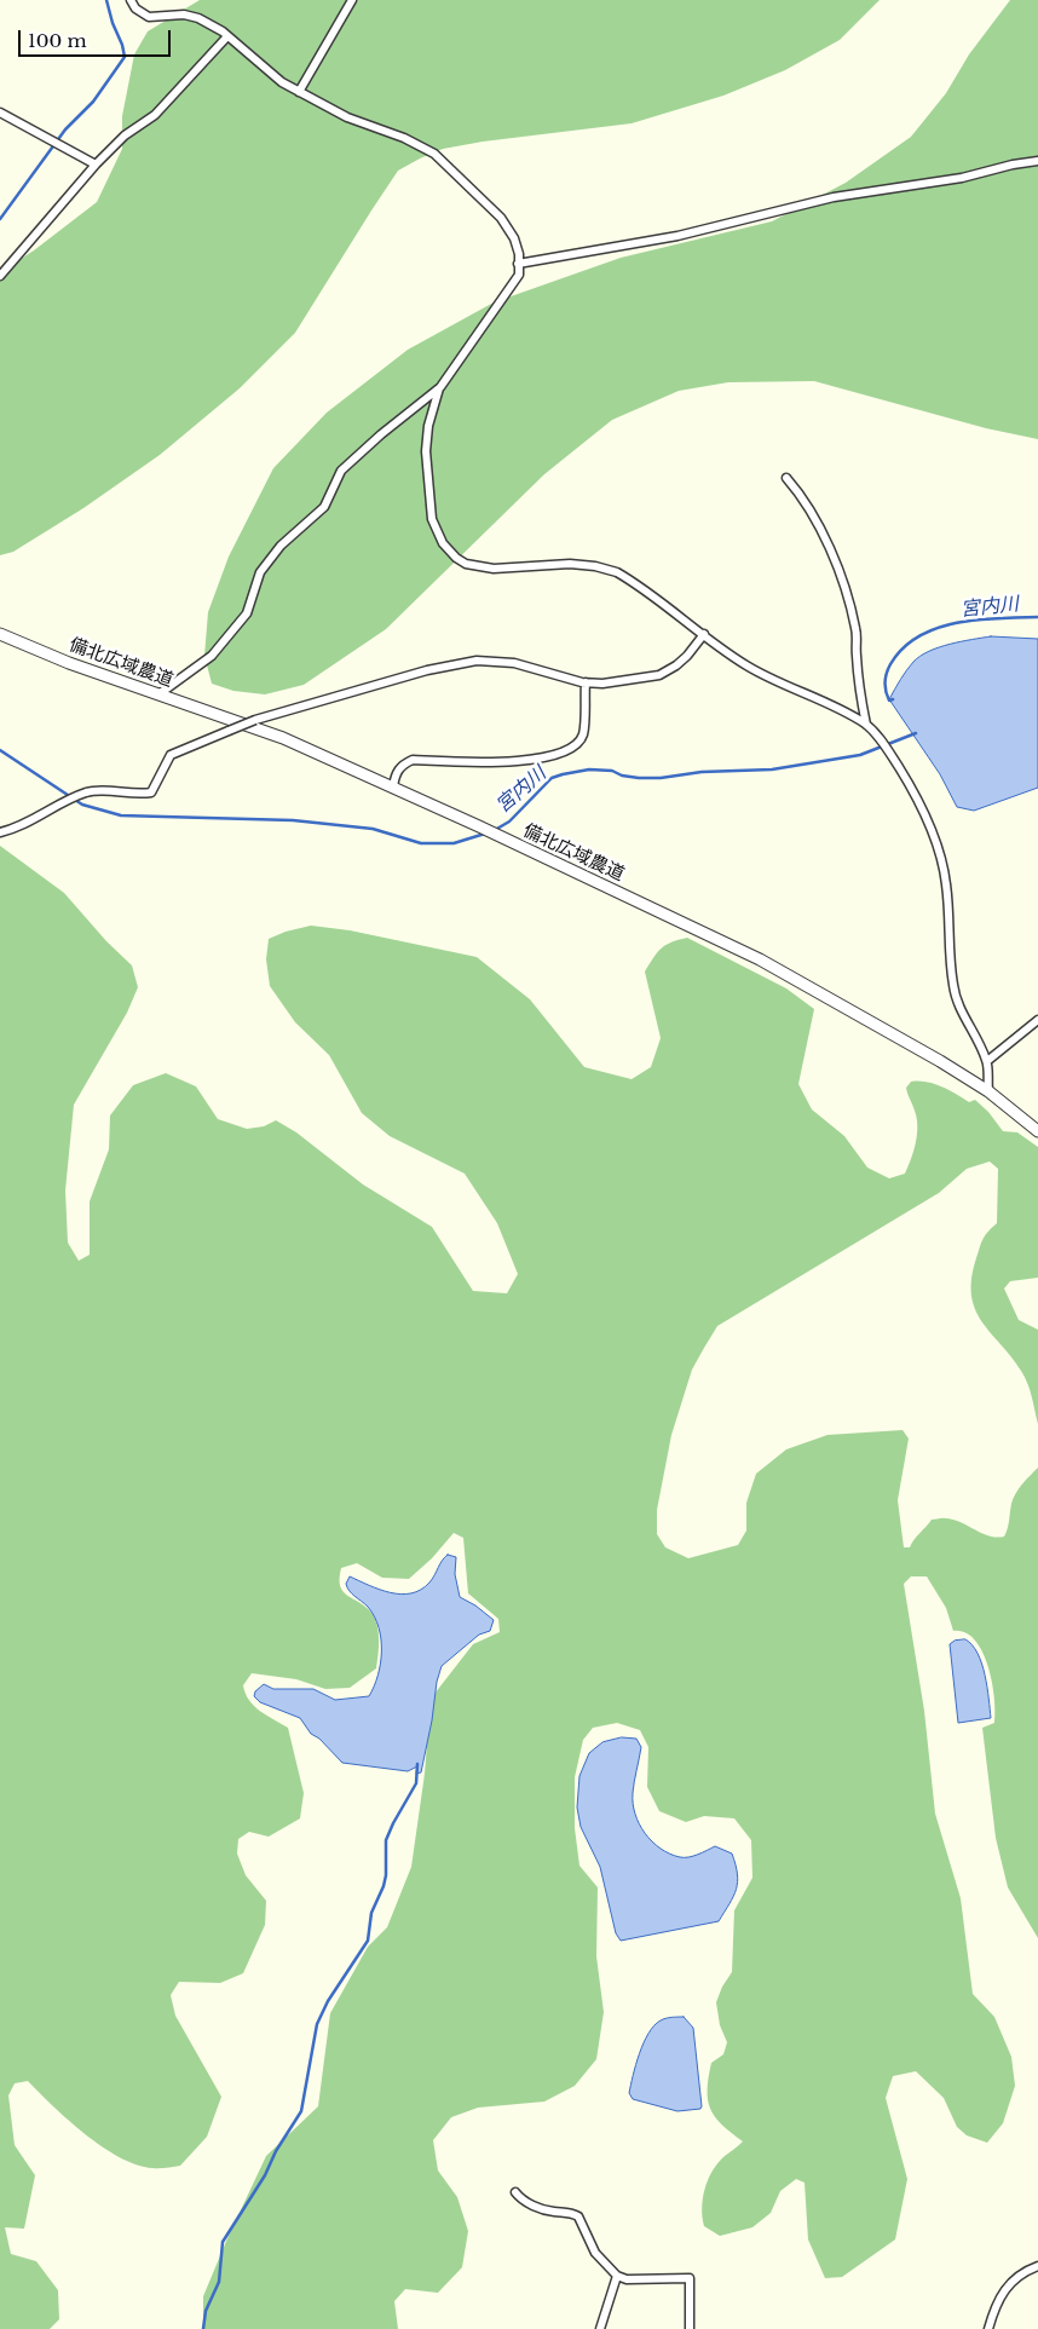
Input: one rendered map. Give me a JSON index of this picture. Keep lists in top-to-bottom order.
{
  "streets": {
    "street": ["備北広域農道"]
  },
  "water": ["宮内川"],
  "scale_bar": "100 m"
}
